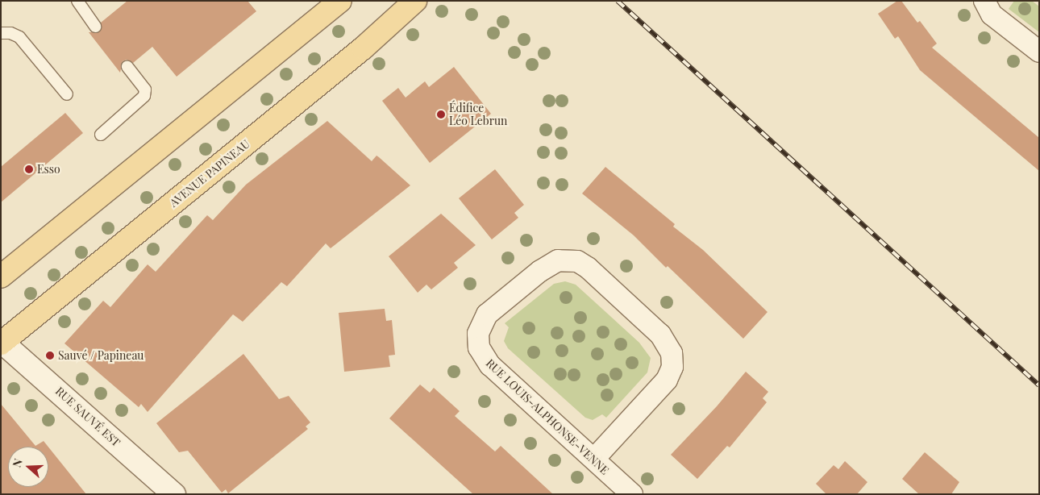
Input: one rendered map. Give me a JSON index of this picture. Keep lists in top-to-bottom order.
{
  "streets": {
    "main road": ["AVENUE PAPINEAU", "RUE SAUVÉ EST"],
    "street": ["RUE LOUIS-ALPHONSE-VENNE"]
  },
  "crossings": [
    ["AVENUE PAPINEAU", "RUE SAUVÉ EST"]
  ],
  "places": ["Édifice Léo Lebrun", "Esso", "Sauvé / Papineau"],
  "north": "left"
}
